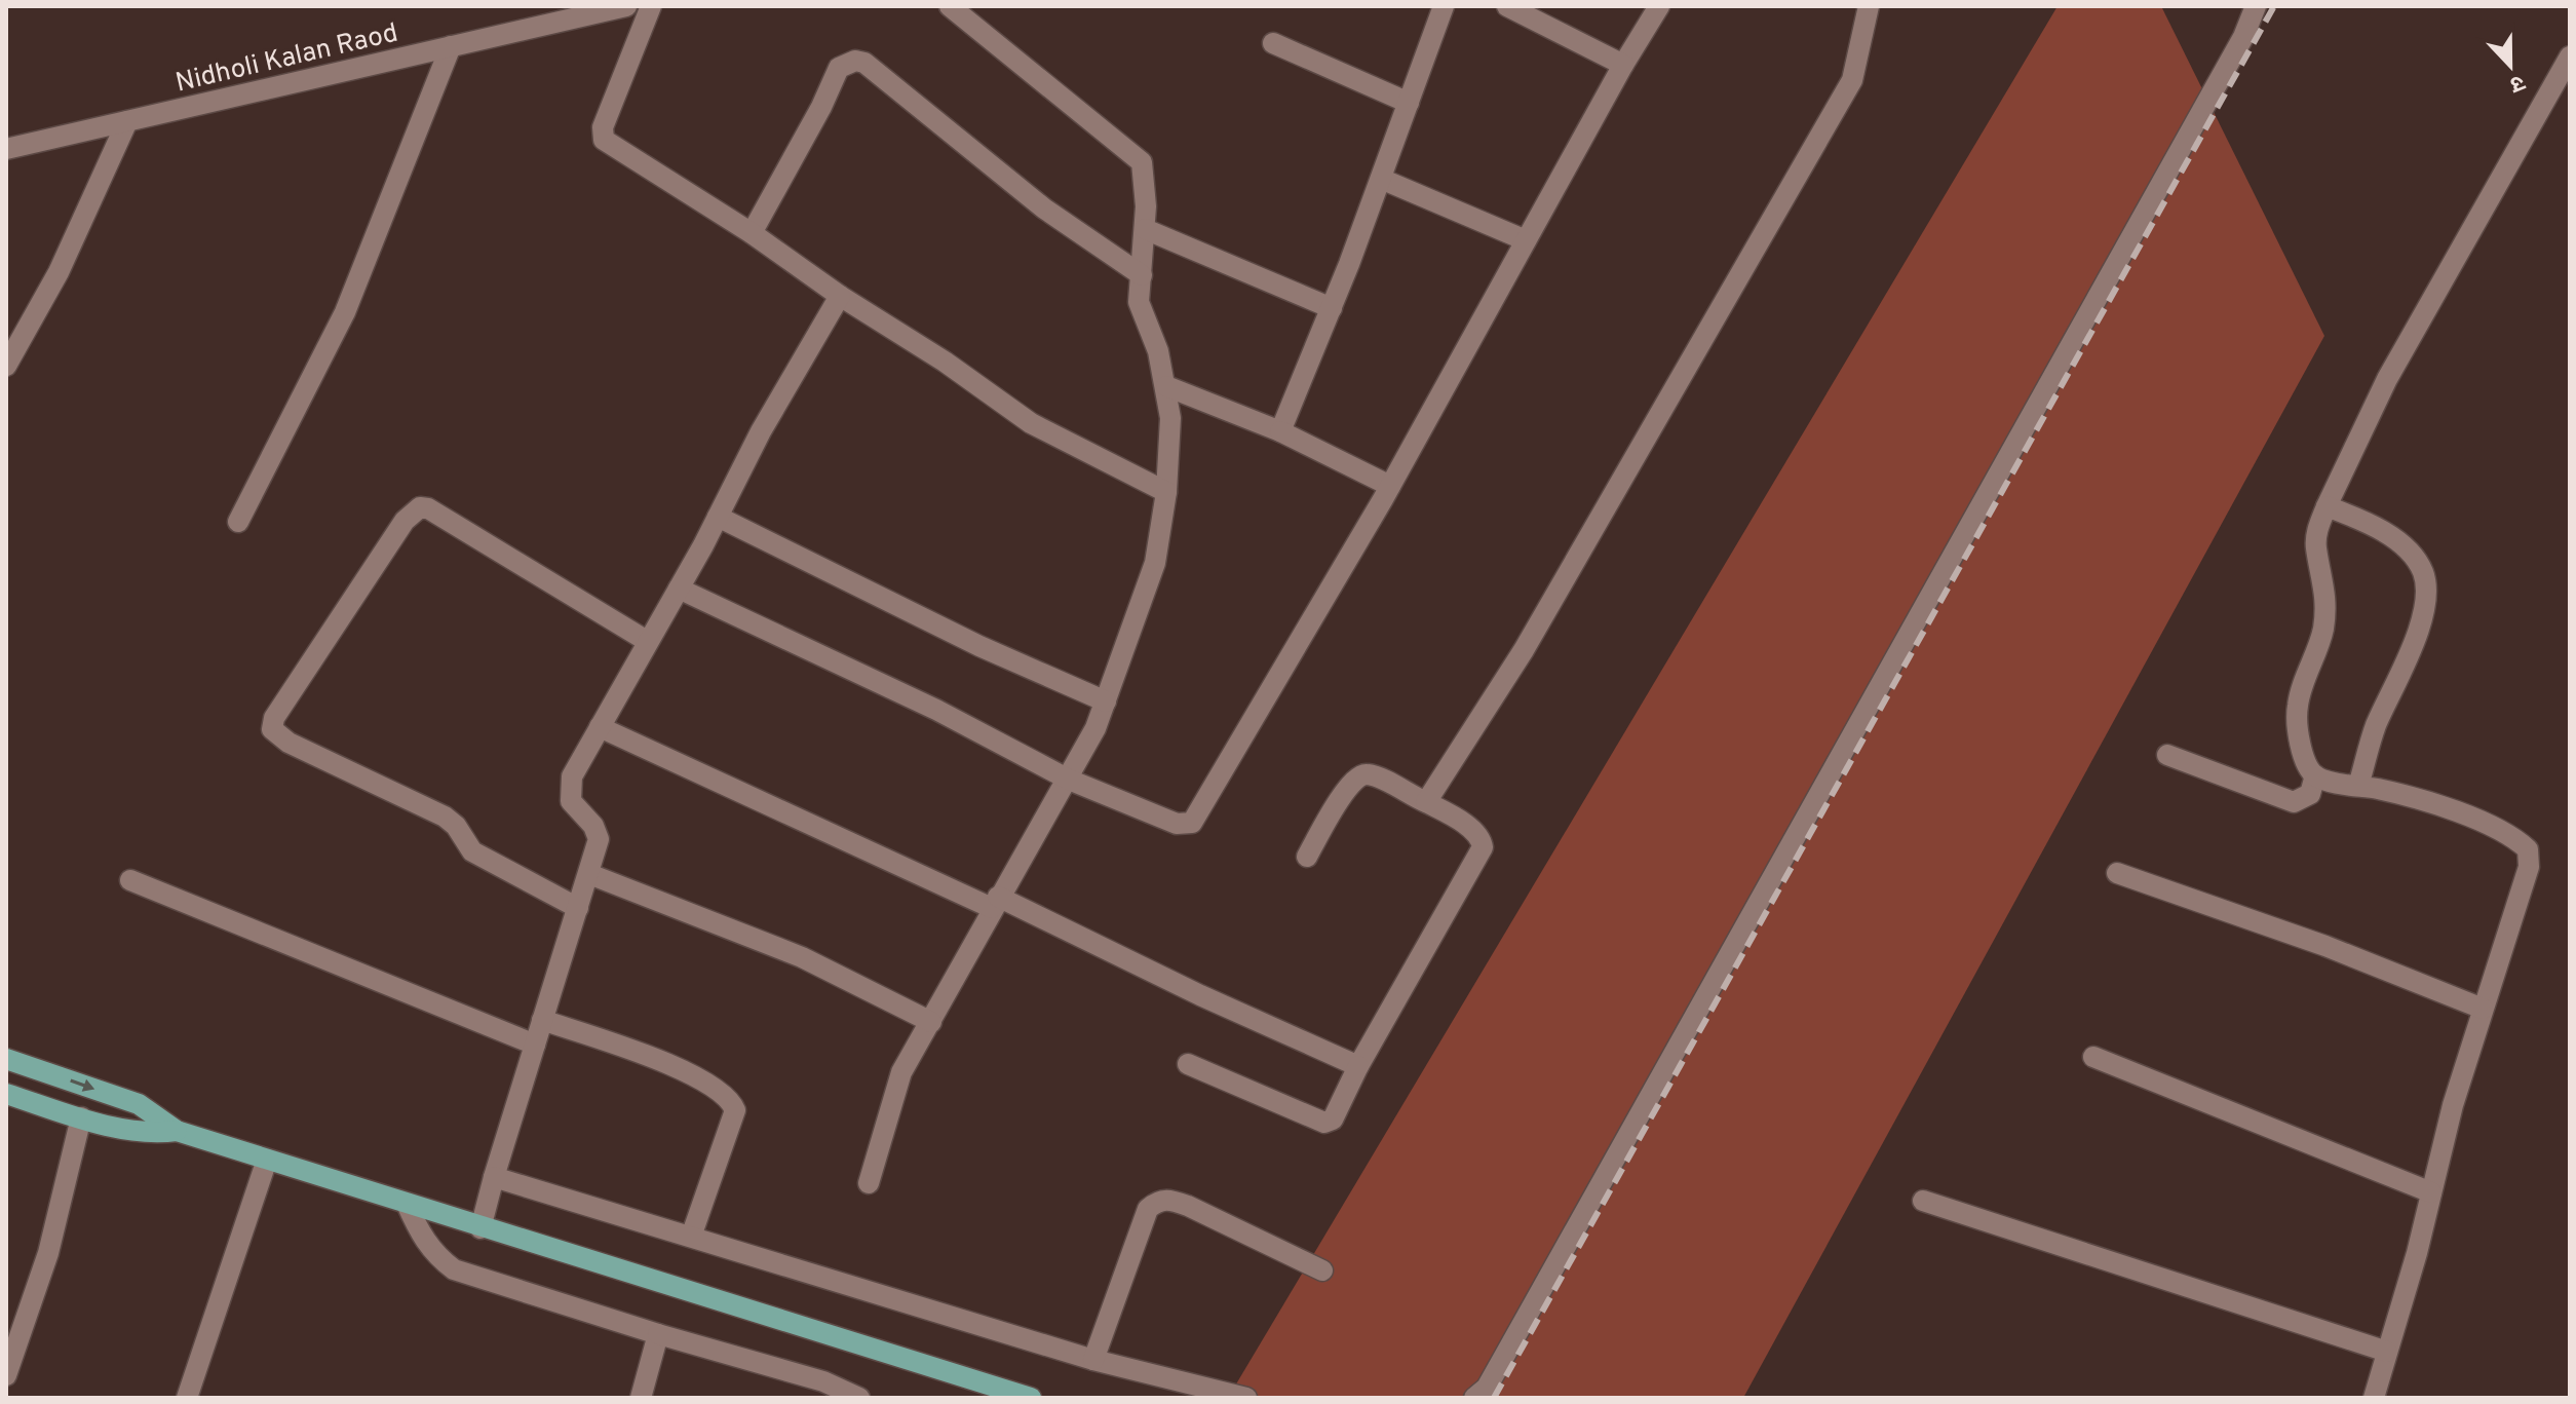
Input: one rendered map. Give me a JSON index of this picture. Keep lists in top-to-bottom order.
{
  "streets": {
    "street": ["Nidholi Kalan Raod"]
  },
  "north": "bottom"
}
